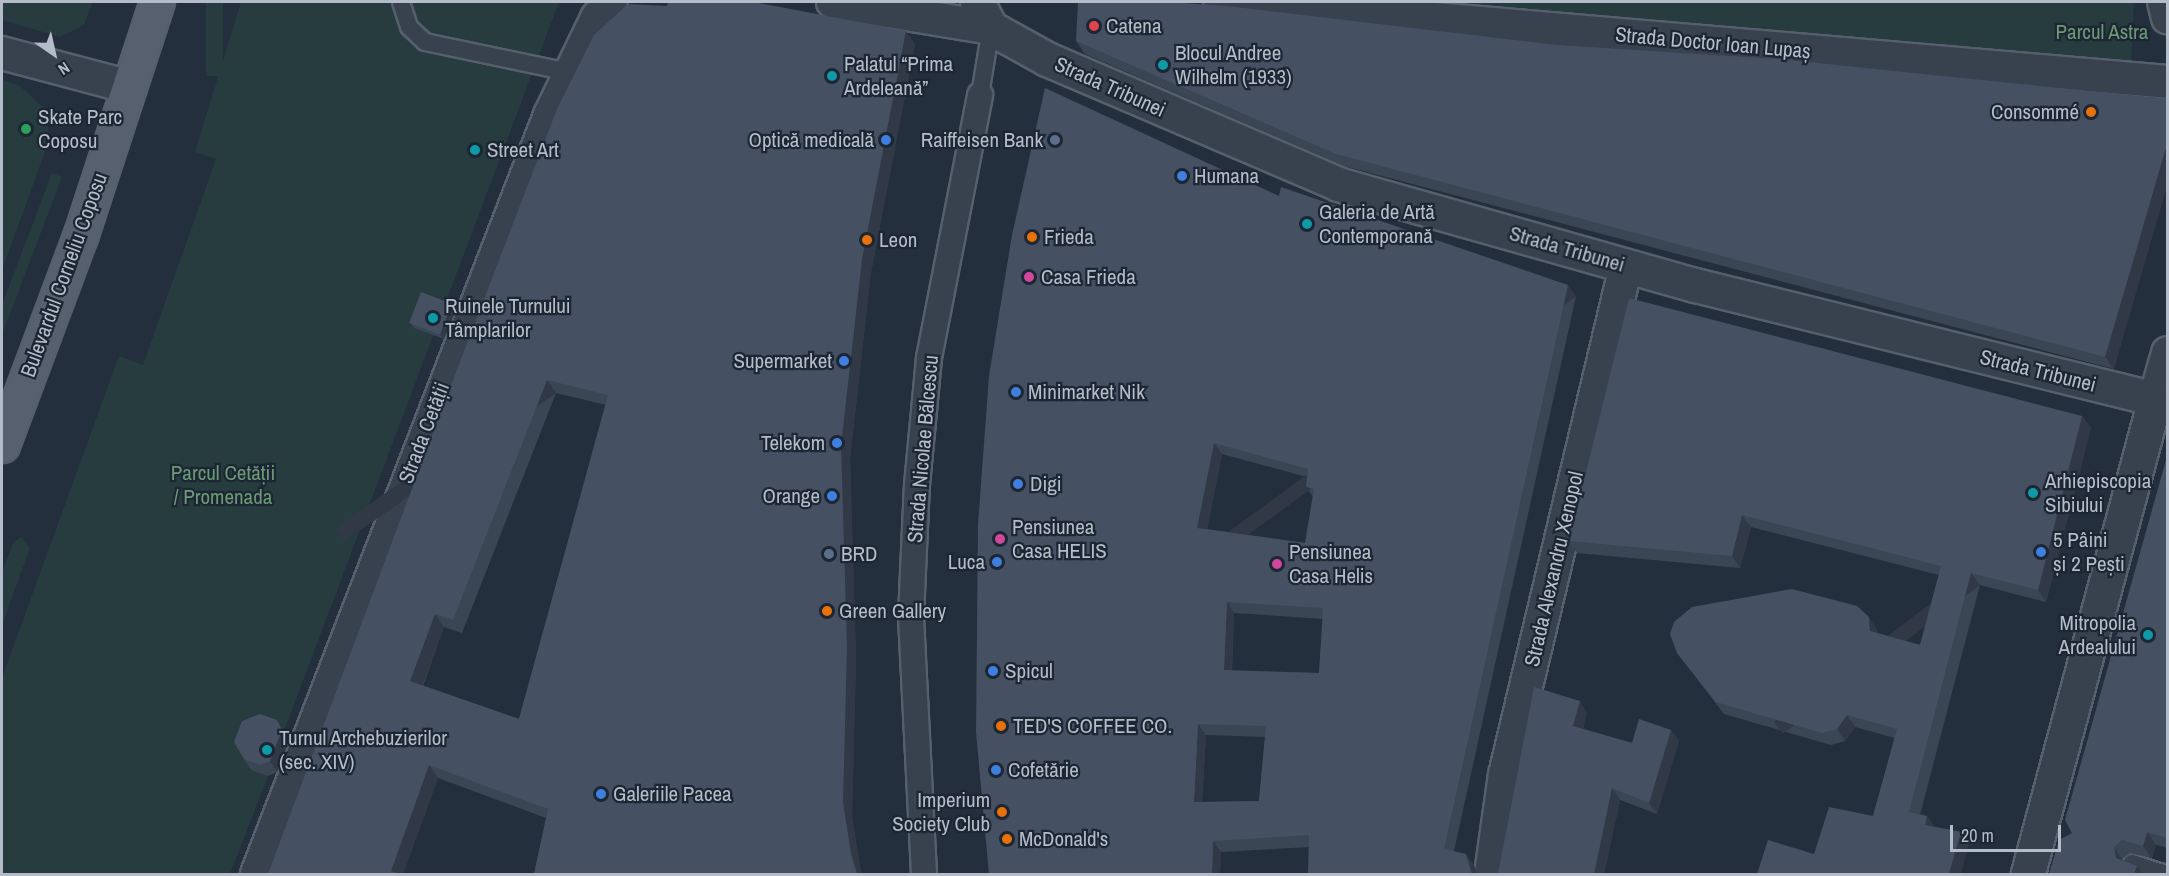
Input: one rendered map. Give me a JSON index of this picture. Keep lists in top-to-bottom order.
{
  "streets": {
    "main road": ["Bulevardul Corneliu Coposu"],
    "street": [
      "Strada Doctor Ioan Lupaș",
      "Strada Tribunei",
      "Strada Cetății",
      "Strada Nicolae Bălcescu",
      "Strada Alexandru Xenopol"
    ]
  },
  "crossings": [
    ["Strada Tribunei", "Strada Nicolae Bălcescu"],
    ["Strada Tribunei", "Strada Alexandru Xenopol"]
  ],
  "parks": ["Parcul Astra", "Parcul Cetății / Promenada"],
  "places": [
    "Catena",
    "Blocul Andree Wilhelm (1933)",
    "Palatul “Prima Ardeleană”",
    "Consommé",
    "Skate Parc Coposu",
    "Optică medicală",
    "Raiffeisen Bank",
    "Street Art",
    "Humana",
    "Galeria de Artă Contemporană",
    "Frieda",
    "Leon",
    "Casa Frieda",
    "Ruinele Turnului Tâmplarilor",
    "Supermarket",
    "Minimarket Nik",
    "Telekom",
    "Digi",
    "Arhiepiscopia Sibiului",
    "Orange",
    "Pensiunea Casa HELIS",
    "5 Pâini și 2 Pești",
    "BRD",
    "Luca",
    "Pensiunea Casa Helis",
    "Green Gallery",
    "Mitropolia Ardealului",
    "Spicul",
    "TED'S COFFEE CO.",
    "Turnul Archebuzierilor (sec. XIV)",
    "Cofetărie",
    "Galeriile Pacea",
    "Imperium Society Club",
    "McDonald's"
  ],
  "scale_bar": "20 m",
  "north": "bottom right"
}
